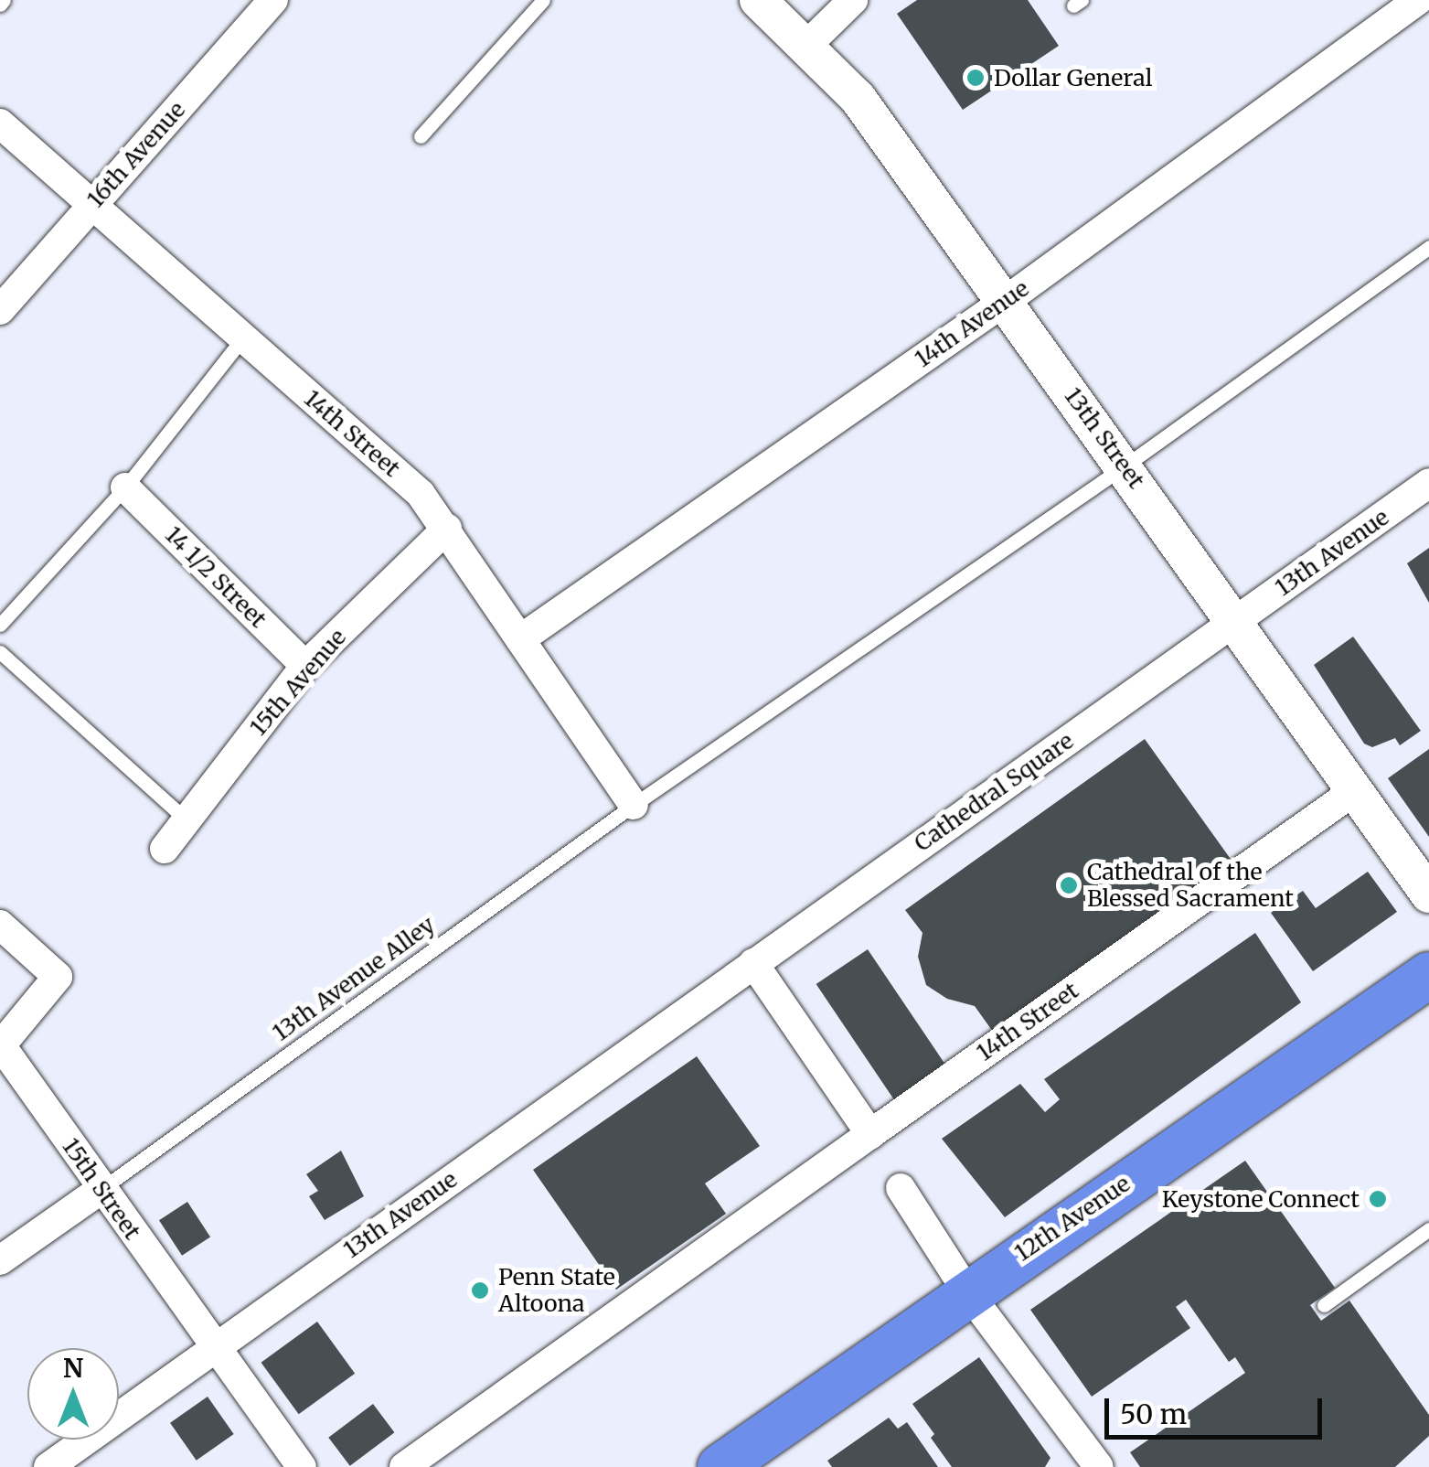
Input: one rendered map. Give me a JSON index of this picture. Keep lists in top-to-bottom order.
{
  "streets": {
    "main road": ["12th Avenue"],
    "street": [
      "16th Avenue",
      "14th Avenue",
      "14th Street",
      "13th Street",
      "13th Avenue",
      "14 1/2 Street",
      "15th Avenue",
      "Cathedral Square",
      "15th Street"
    ],
    "lane": ["13th Avenue Alley"]
  },
  "crossings": [
    ["16th Avenue", "14th Street"],
    ["14th Avenue", "14th Street"],
    ["14th Avenue", "13th Street"],
    ["14th Street", "13th Street"],
    ["14th Street", "15th Avenue"],
    ["14th Street", "13th Avenue Alley"],
    ["13th Street", "13th Avenue"],
    ["13th Street", "Cathedral Square"],
    ["13th Street", "13th Avenue Alley"],
    ["13th Avenue", "Cathedral Square"],
    ["13th Avenue", "15th Street"],
    ["14 1/2 Street", "15th Avenue"],
    ["13th Avenue Alley", "15th Street"]
  ],
  "places": [
    "Dollar General",
    "Cathedral of the Blessed Sacrament",
    "Keystone Connect",
    "Penn State Altoona"
  ],
  "scale_bar": "50 m",
  "north": "top"
}
